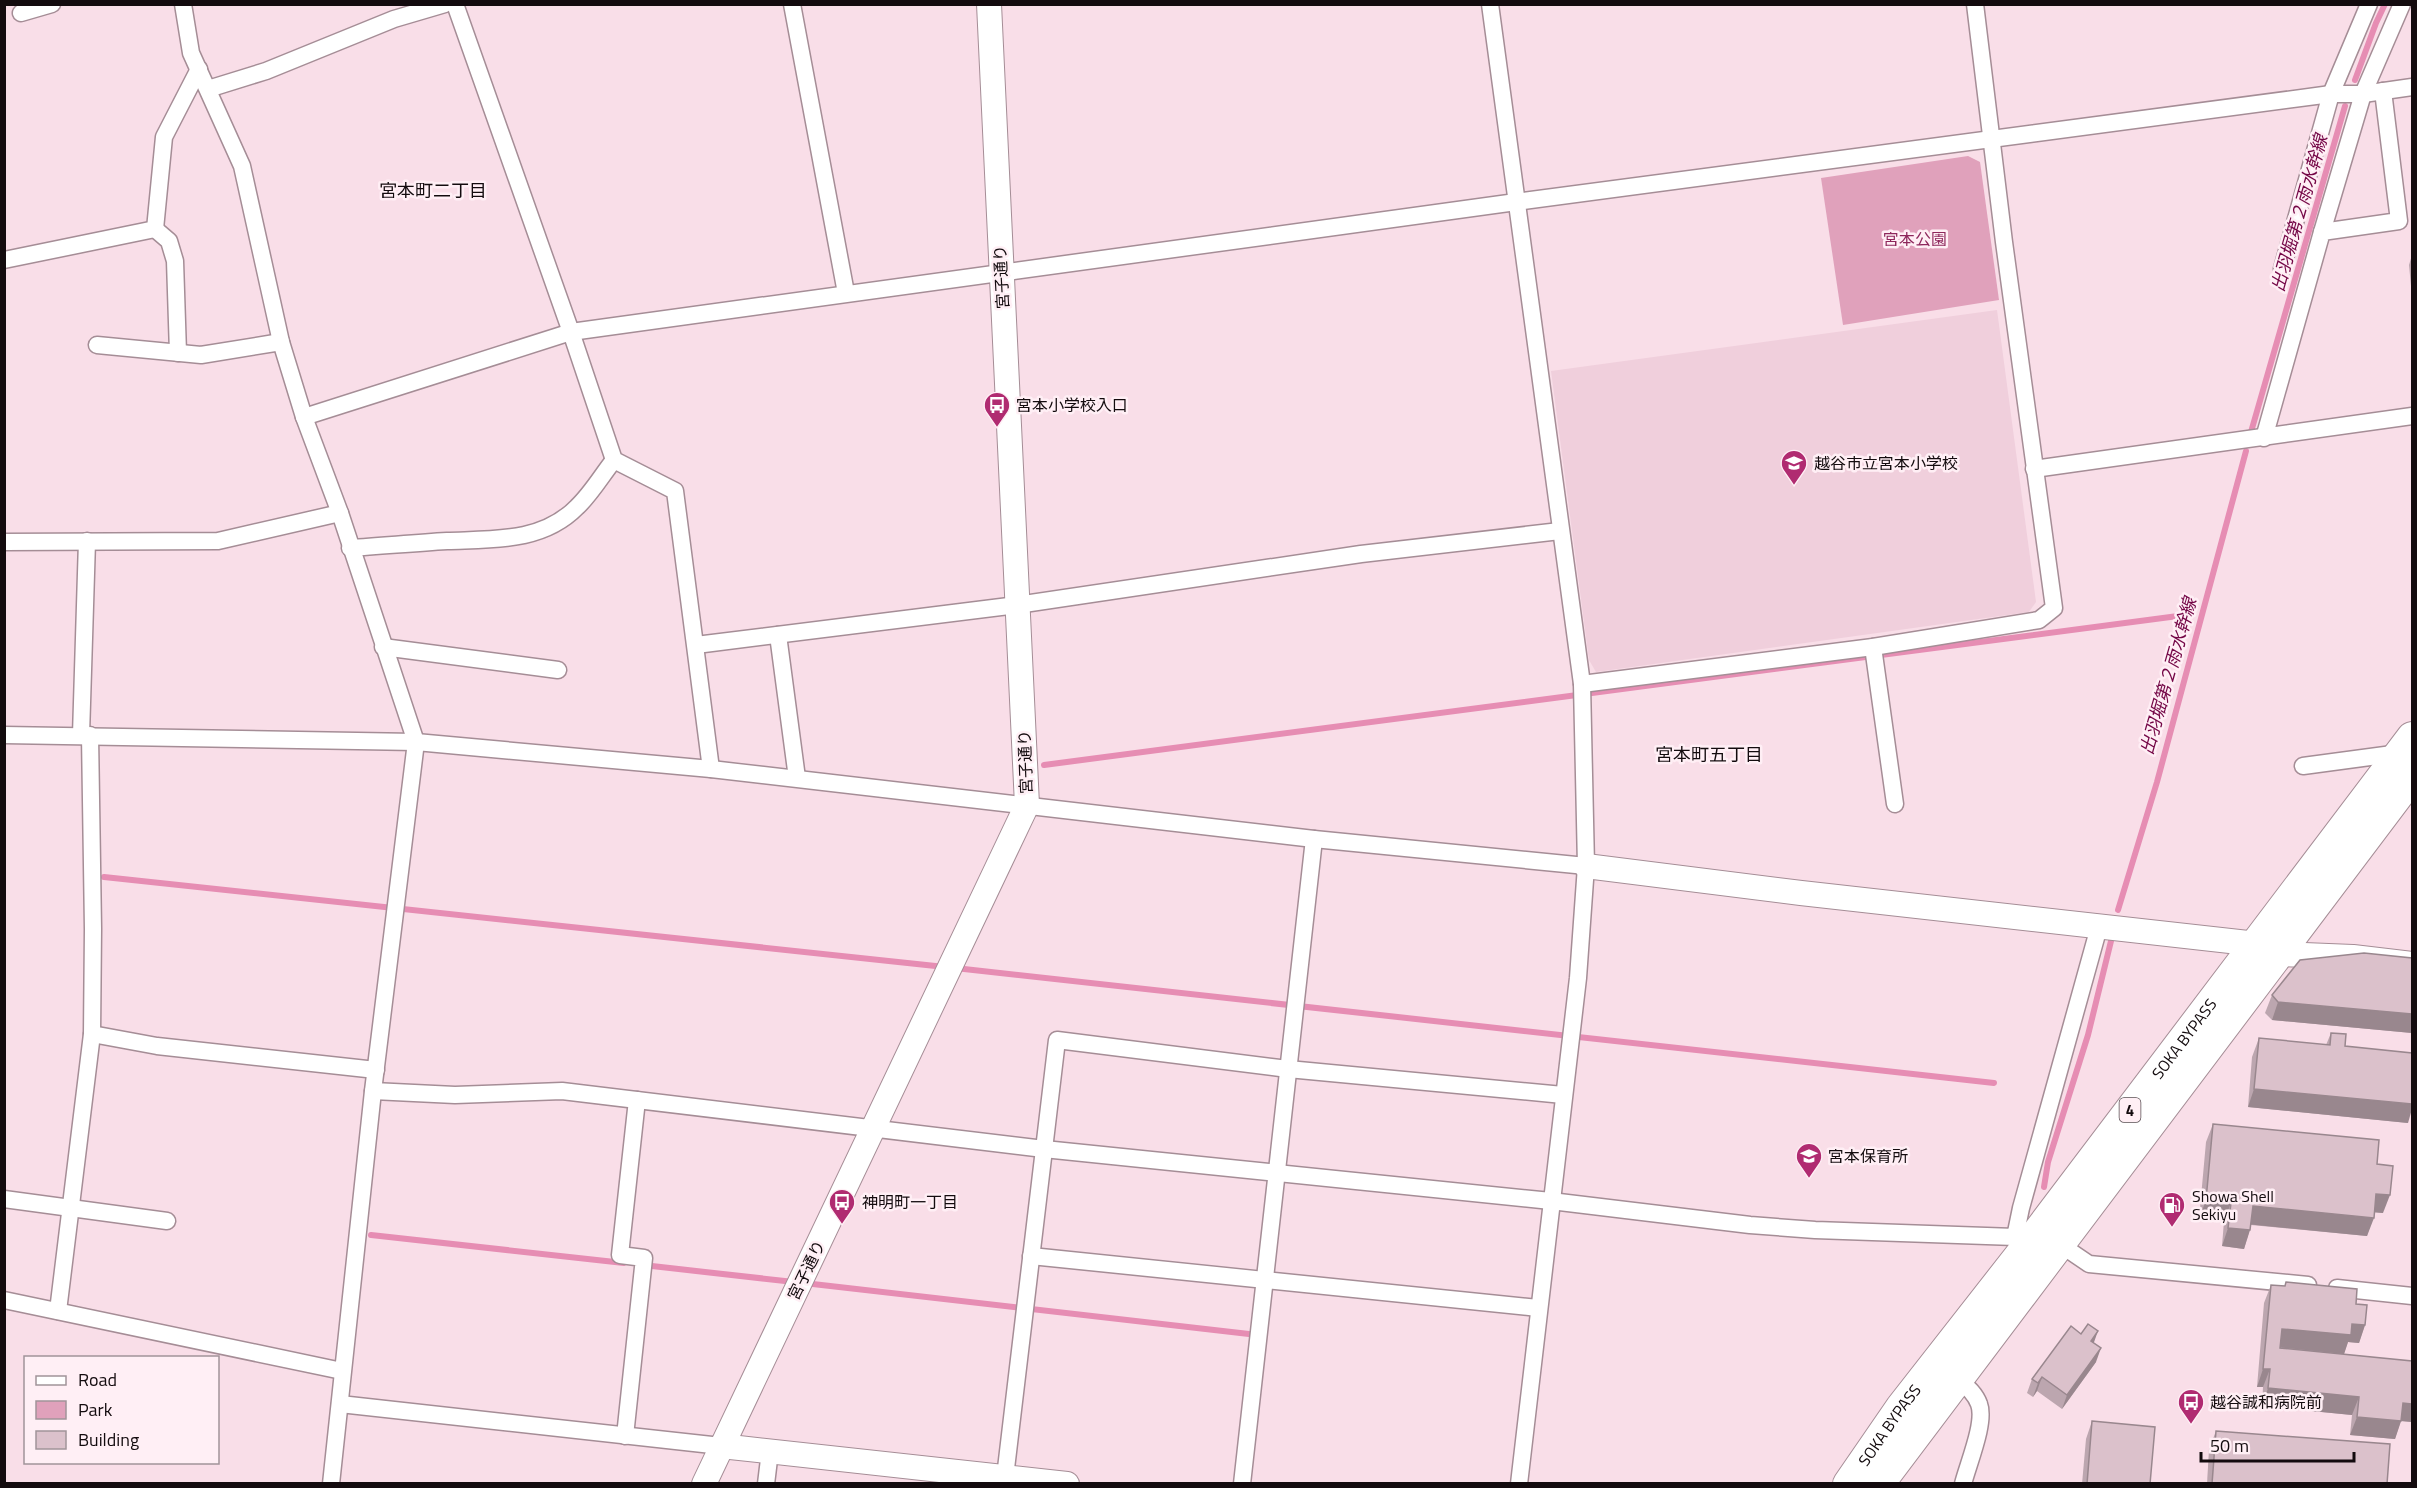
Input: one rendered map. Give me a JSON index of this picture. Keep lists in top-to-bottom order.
{
  "streets": {
    "highway": ["SOKA BYPASS", "4"],
    "street": ["宮子通り"]
  },
  "districts": ["宮本町二丁目", "宮本町五丁目"],
  "water": ["出羽堀第２雨水幹線"],
  "parks": ["宮本公園"],
  "places": {
    "bus stop": ["宮本小学校入口", "神明町一丁目", "越谷誠和病院前"],
    "school or university": ["越谷市立宮本小学校", "宮本保育所"],
    "fuel station": ["Showa Shell Sekiyu"]
  },
  "legend": ["Road", "Park", "Building"],
  "scale_bar": "50 m"
}
